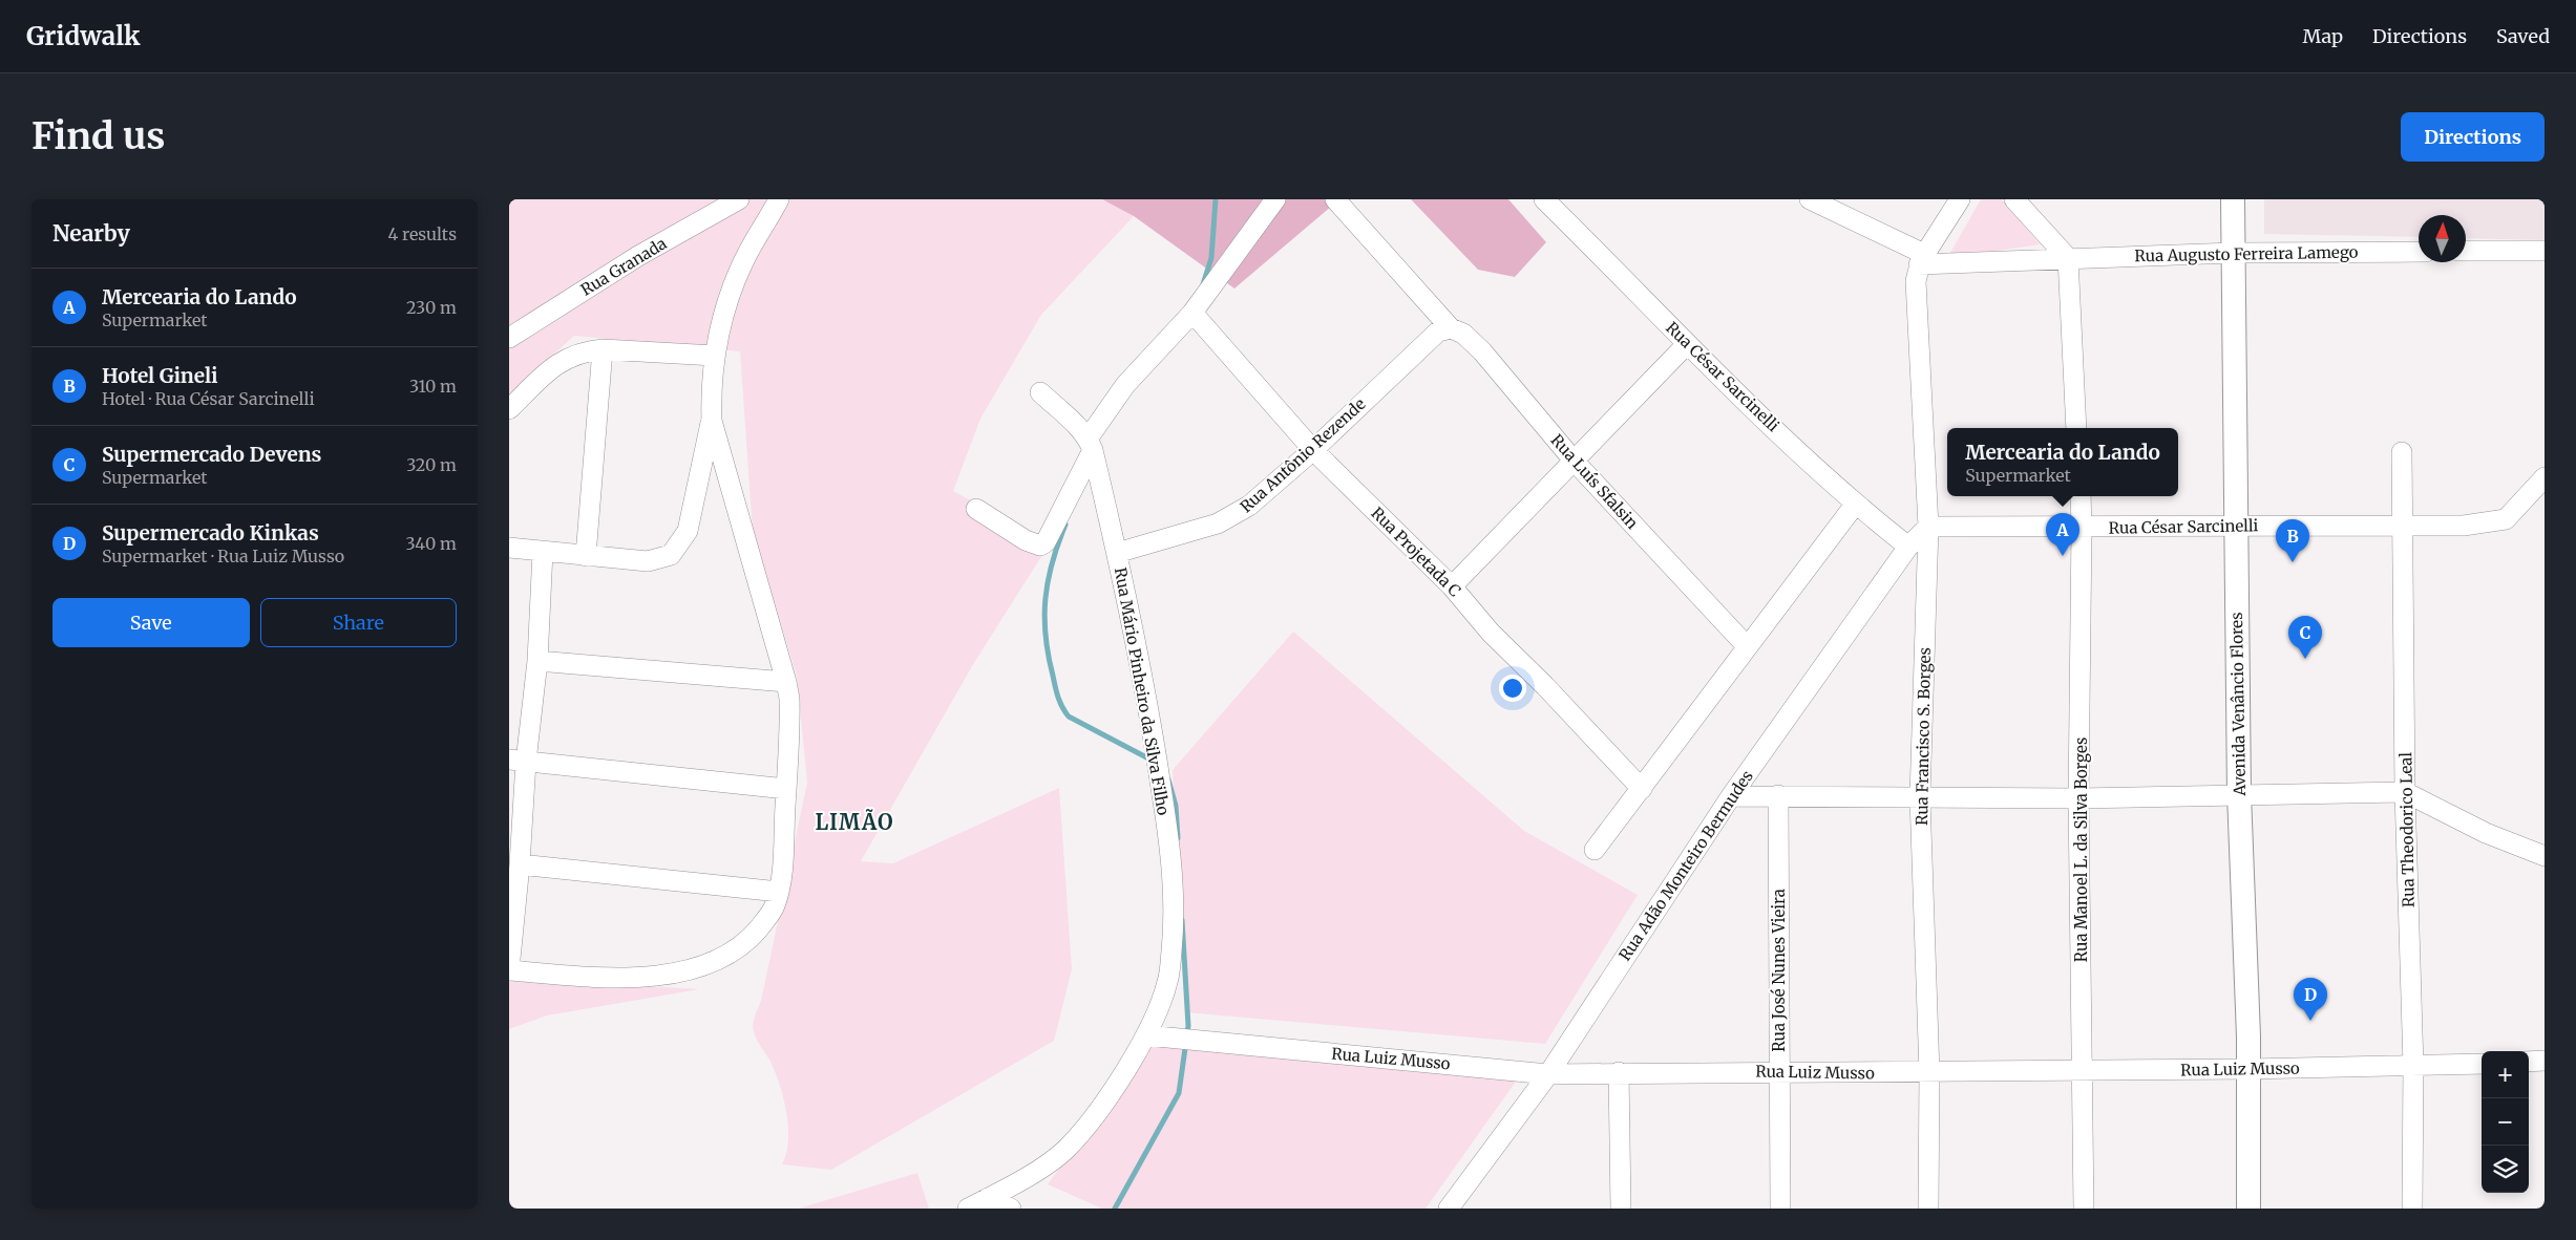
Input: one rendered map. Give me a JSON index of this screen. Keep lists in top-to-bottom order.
{
  "streets": {
    "main road": ["Avenida Venâncio Flores"],
    "street": [
      "Rua Augusto Ferreira Lamego",
      "Rua Granada",
      "Rua César Sarcinelli",
      "Rua Antônio Rezende",
      "Rua Luís Sfalsin",
      "Rua Projetada C",
      "Rua Mário Pinheiro da Silva Filho",
      "Rua Francisco S. Borges",
      "Rua Theodorico Leal",
      "Rua Manoel L. da Silva Borges",
      "Rua Adão Monteiro Bermudes",
      "Rua José Nunes Vieira",
      "Rua Luiz Musso"
    ]
  },
  "crossings": [
    ["Rua Augusto Ferreira Lamego", "Avenida Venâncio Flores"],
    ["Rua Augusto Ferreira Lamego", "Rua Francisco S. Borges"],
    ["Rua César Sarcinelli", "Avenida Venâncio Flores"],
    ["Rua César Sarcinelli", "Rua Francisco S. Borges"],
    ["Rua César Sarcinelli", "Rua Theodorico Leal"],
    ["Rua César Sarcinelli", "Rua Manoel L. da Silva Borges"],
    ["Rua César Sarcinelli", "Rua Adão Monteiro Bermudes"],
    ["Rua Antônio Rezende", "Rua Luís Sfalsin"],
    ["Rua Antônio Rezende", "Rua Projetada C"],
    ["Rua Antônio Rezende", "Rua Mário Pinheiro da Silva Filho"],
    ["Rua Mário Pinheiro da Silva Filho", "Rua Luiz Musso"],
    ["Avenida Venâncio Flores", "Rua Luiz Musso"],
    ["Rua Francisco S. Borges", "Rua Adão Monteiro Bermudes"],
    ["Rua Francisco S. Borges", "Rua Luiz Musso"],
    ["Rua Theodorico Leal", "Rua Luiz Musso"],
    ["Rua Manoel L. da Silva Borges", "Rua Luiz Musso"],
    ["Rua Adão Monteiro Bermudes", "Rua Luiz Musso"],
    ["Rua José Nunes Vieira", "Rua Luiz Musso"]
  ],
  "districts": ["LIMÃO"],
  "north": "top",
  "page": {
    "header": "Gridwalk",
    "nav": ["Map", "Directions", "Saved"],
    "buttons": [
      "Directions",
      ["Save", "Share"]
    ],
    "title": "Find us",
    "heading": ["Nearby", "4 results"],
    "list": [
      {
        "mark": "A",
        "name": "Mercearia do Lando",
        "note": "Supermarket",
        "value": "230 m"
      },
      {
        "mark": "B",
        "name": "Hotel Gineli",
        "note": "Hotel · Rua César Sarcinelli",
        "value": "310 m"
      },
      {
        "mark": "C",
        "name": "Supermercado Devens",
        "note": "Supermarket",
        "value": "320 m"
      },
      {
        "mark": "D",
        "name": "Supermercado Kinkas",
        "note": "Supermarket · Rua Luiz Musso",
        "value": "340 m"
      }
    ],
    "popup": ["Mercearia do Lando", "Supermarket"],
    "pins": [
      "A",
      "B",
      "C",
      "D"
    ],
    "map_buttons": ["+", "−"]
  }
}
